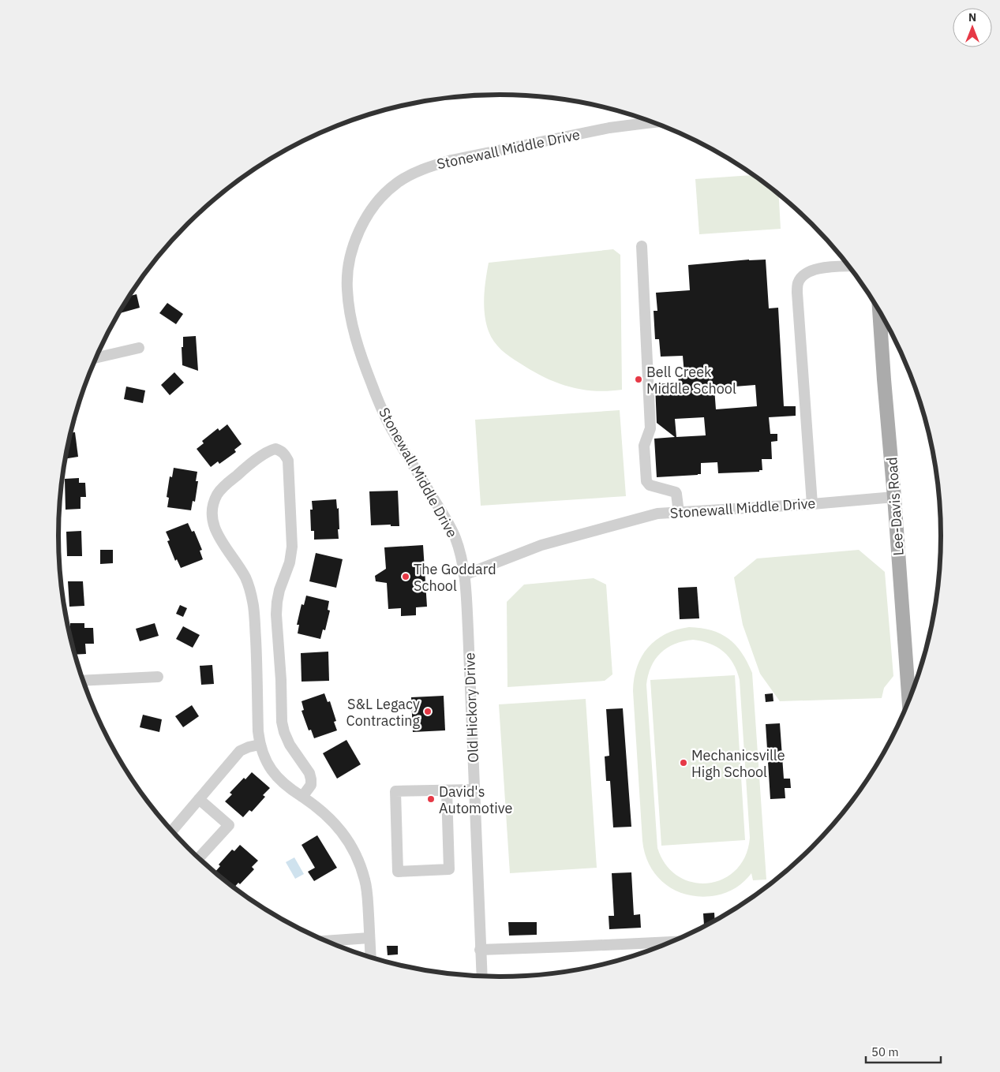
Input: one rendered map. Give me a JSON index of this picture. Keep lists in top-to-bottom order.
{
  "streets": {
    "main road": ["Lee-Davis Road"],
    "street": ["Stonewall Middle Drive", "Old Hickory Drive"]
  },
  "crossings": [
    ["Stonewall Middle Drive", "Lee-Davis Road"],
    ["Stonewall Middle Drive", "Old Hickory Drive"]
  ],
  "places": [
    "Bell Creek Middle School",
    "The Goddard School",
    "S&L Legacy Contracting",
    "Mechanicsville High School",
    "David's Automotive"
  ],
  "scale_bar": "50 m",
  "north": "top"
}
